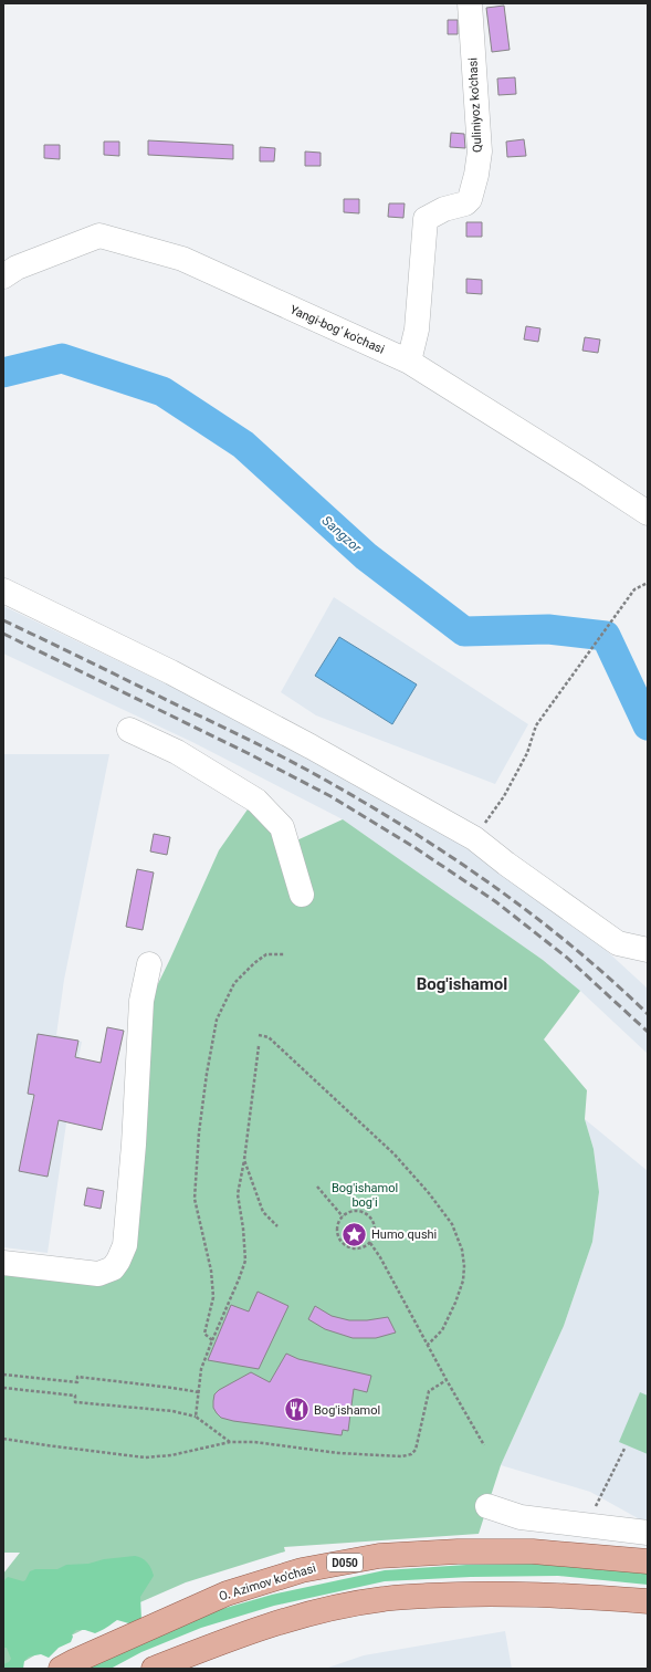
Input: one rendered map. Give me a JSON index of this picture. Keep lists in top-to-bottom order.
{
  "streets": {
    "main road": ["D050", "O. Azimov ko'chasi"],
    "street": ["Quliniyoz ko'chasi", "Yangi-bog' ko'chasi"]
  },
  "crossings": [
    ["Quliniyoz ko'chasi", "Yangi-bog' ko'chasi"]
  ],
  "districts": ["Bog'ishamol"],
  "water": ["Sangzor"],
  "parks": ["Bog'ishamol bog'i"],
  "places": {
    "place": ["Humo qushi"],
    "restaurant": ["Bog'ishamol"]
  }
}
